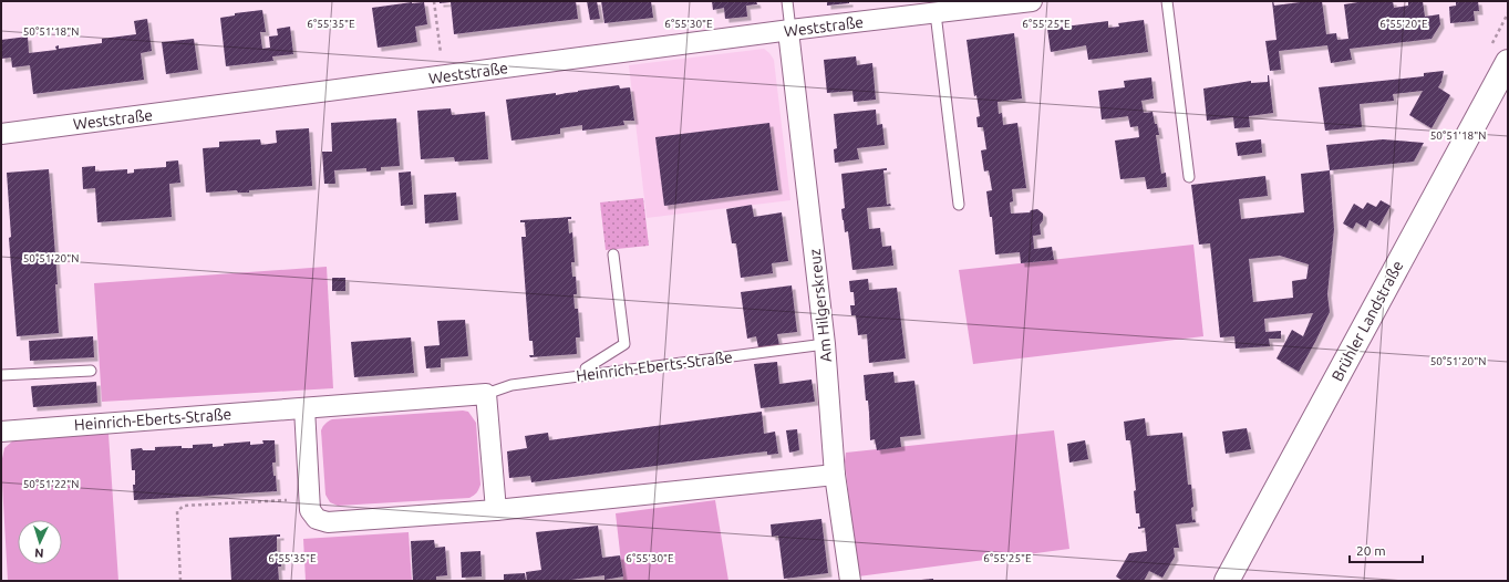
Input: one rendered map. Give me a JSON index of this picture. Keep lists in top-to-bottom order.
{
  "streets": {
    "street": [
      "Weststraße",
      "Am Hilgerskreuz",
      "Brühler Landstraße",
      "Heinrich-Eberts-Straße"
    ]
  },
  "crossings": [
    ["Weststraße", "Am Hilgerskreuz"],
    ["Am Hilgerskreuz", "Heinrich-Eberts-Straße"]
  ],
  "scale_bar": "20 m",
  "north": "bottom",
  "coordinates": [
    "6°55'35\"E",
    "6°55'30\"E",
    "6°55'25\"E",
    "6°55'20\"E",
    "50°51'18\"N",
    "50°51'20\"N",
    "50°51'22\"N"
  ]
}
